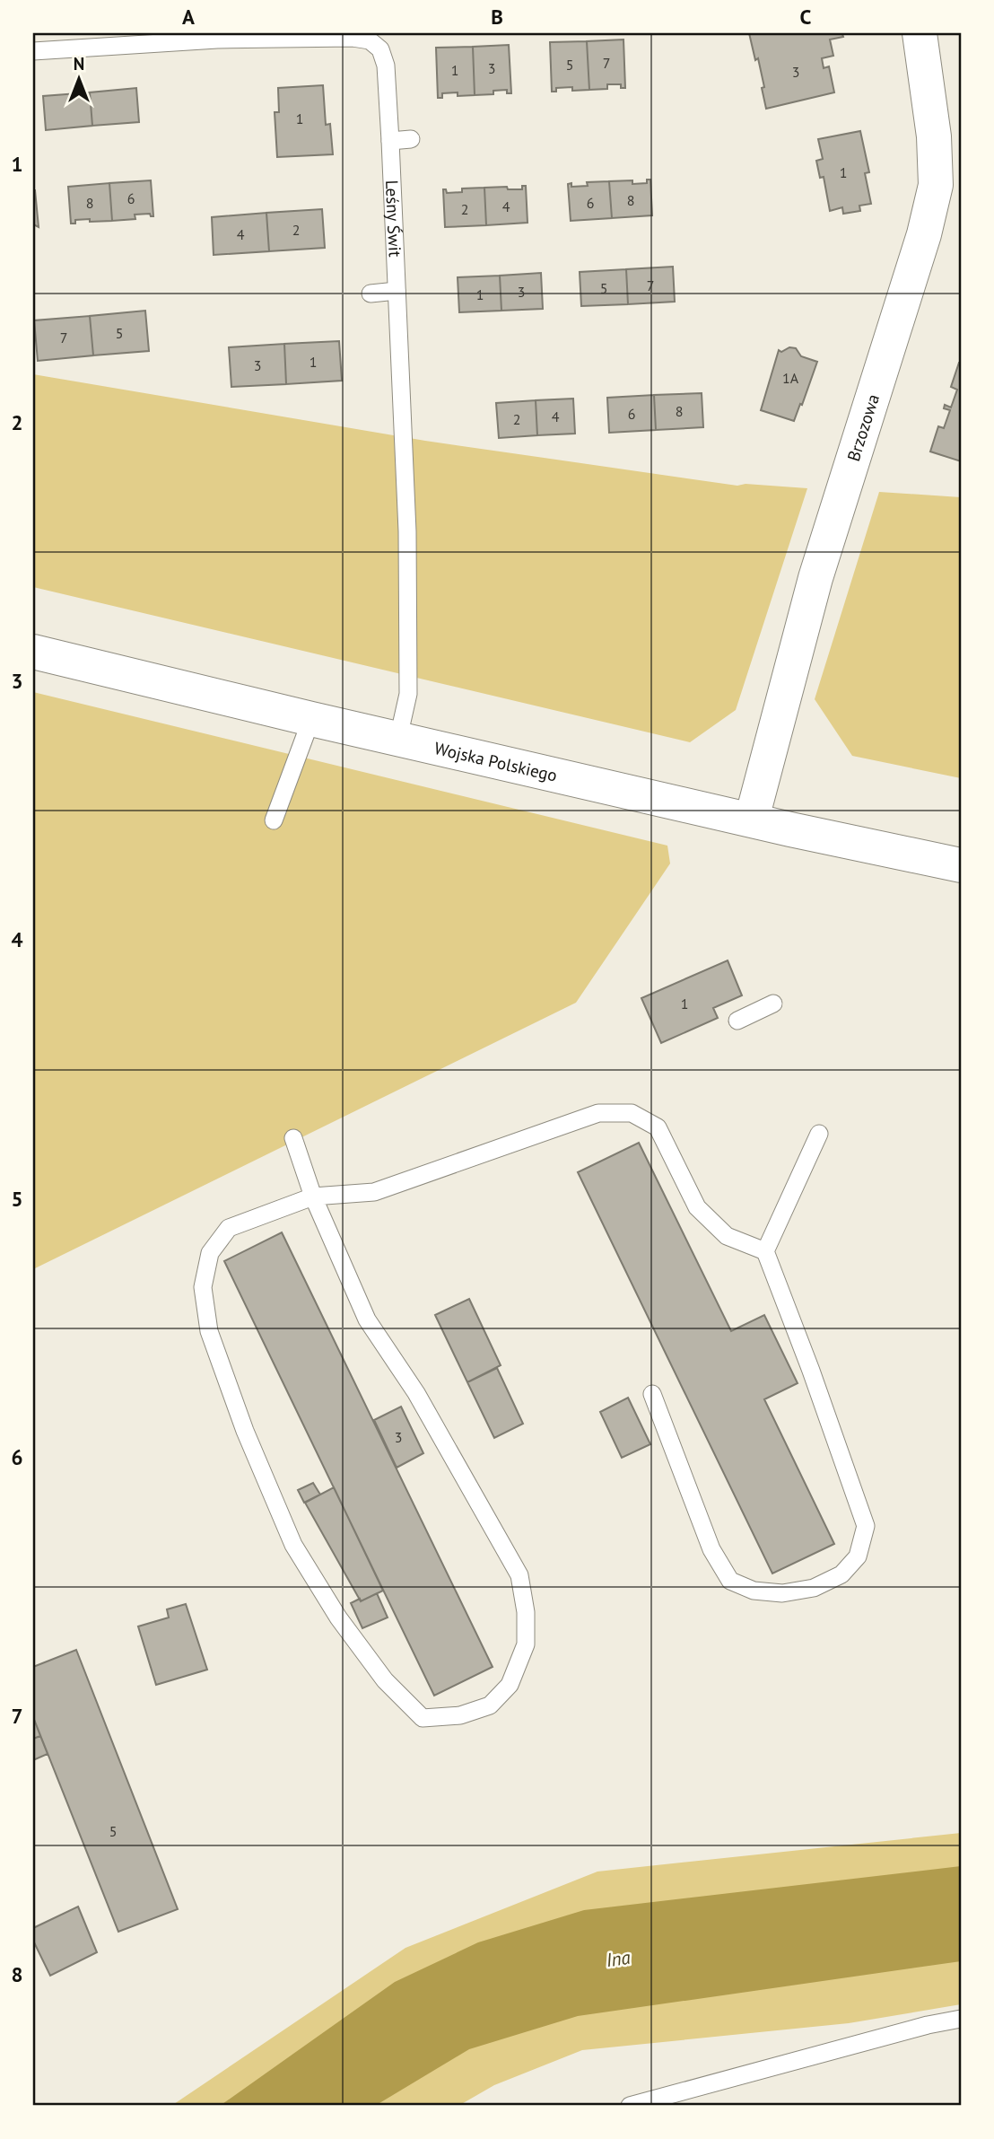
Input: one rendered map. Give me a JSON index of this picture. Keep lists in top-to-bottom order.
{
  "streets": {
    "street": ["Brzozowa", "Wojska Polskiego"],
    "lane": ["Leśny Świt"]
  },
  "crossings": [
    ["Leśny Świt", "Wojska Polskiego"],
    ["Brzozowa", "Wojska Polskiego"]
  ],
  "water": ["Ina"],
  "house_numbers": [
    "7",
    "5",
    "3",
    "1",
    "3",
    "1",
    "1",
    "6",
    "8",
    "8",
    "6",
    "4",
    "2",
    "2",
    "4",
    "7",
    "5",
    "3",
    "1",
    "5",
    "7",
    "1",
    "3",
    "1A",
    "8",
    "6",
    "4",
    "2",
    "1",
    "3",
    "5"
  ],
  "north": "top",
  "grid": {
    "columns": ["A", "B", "C"],
    "rows": [
      "1",
      "2",
      "3",
      "4",
      "5",
      "6",
      "7",
      "8"
    ]
  }
}
